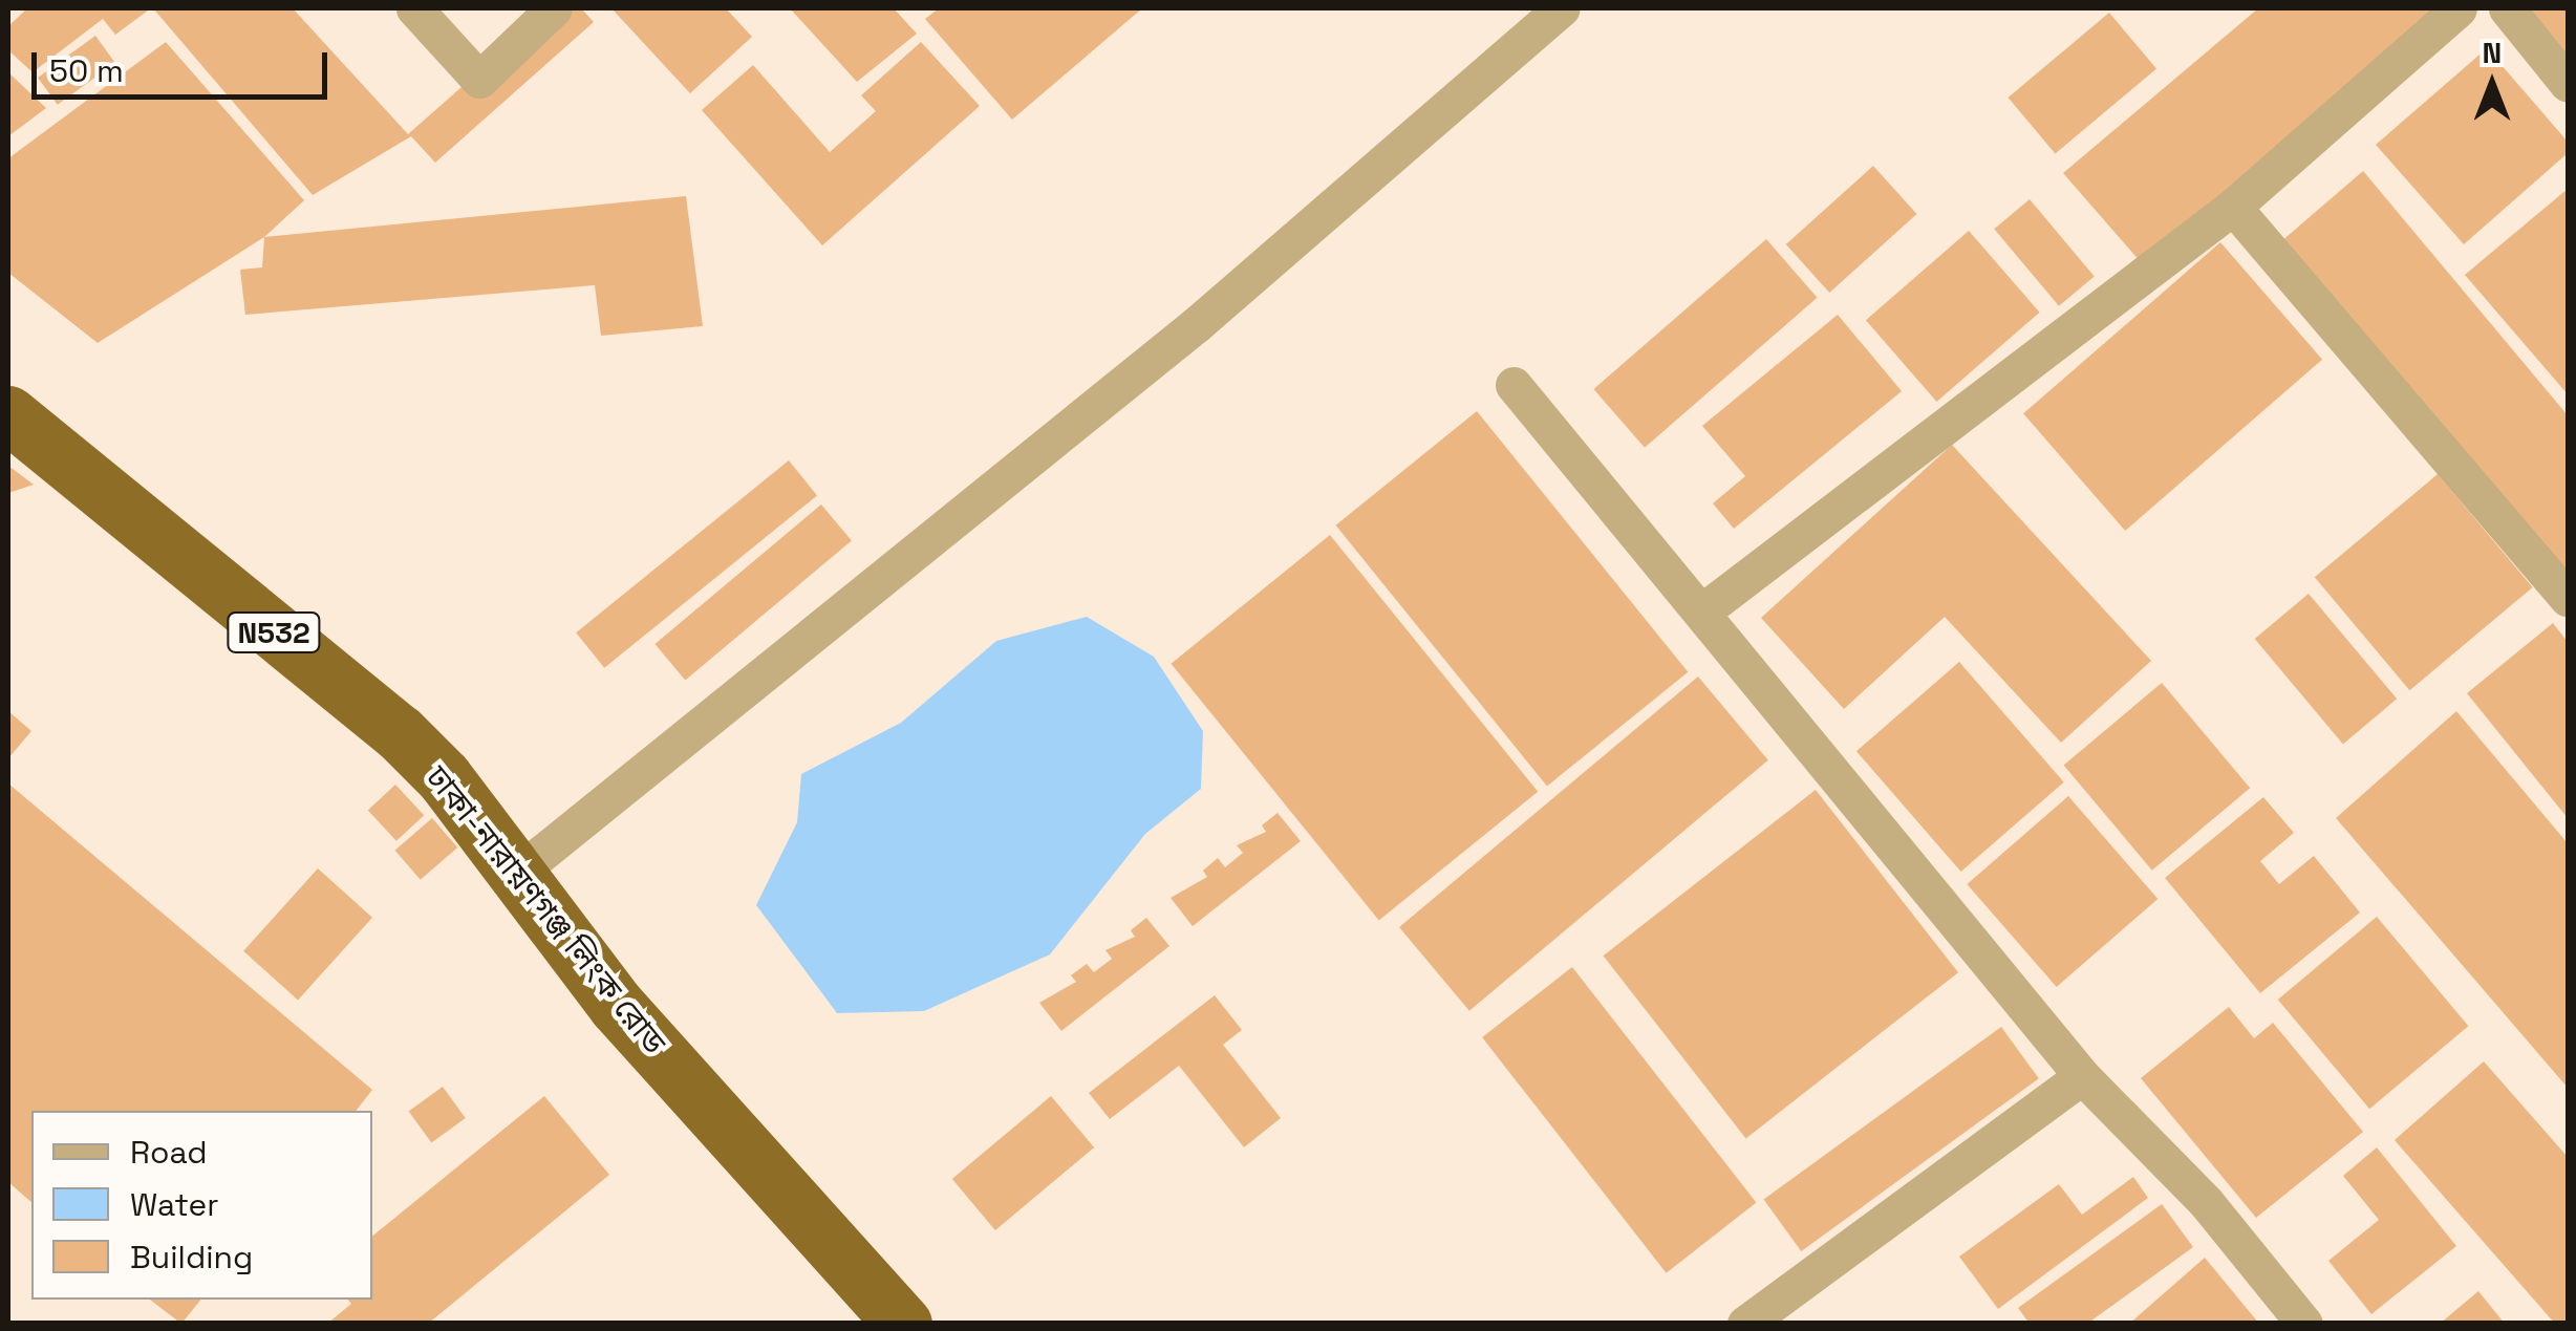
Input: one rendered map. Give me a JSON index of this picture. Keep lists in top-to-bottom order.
{
  "streets": {
    "highway": ["N532", "ঢাকা-নারায়ণগঞ্জ লিংক রোড"]
  },
  "legend": ["Road", "Water", "Building"],
  "scale_bar": "50 m",
  "north": "top"
}
